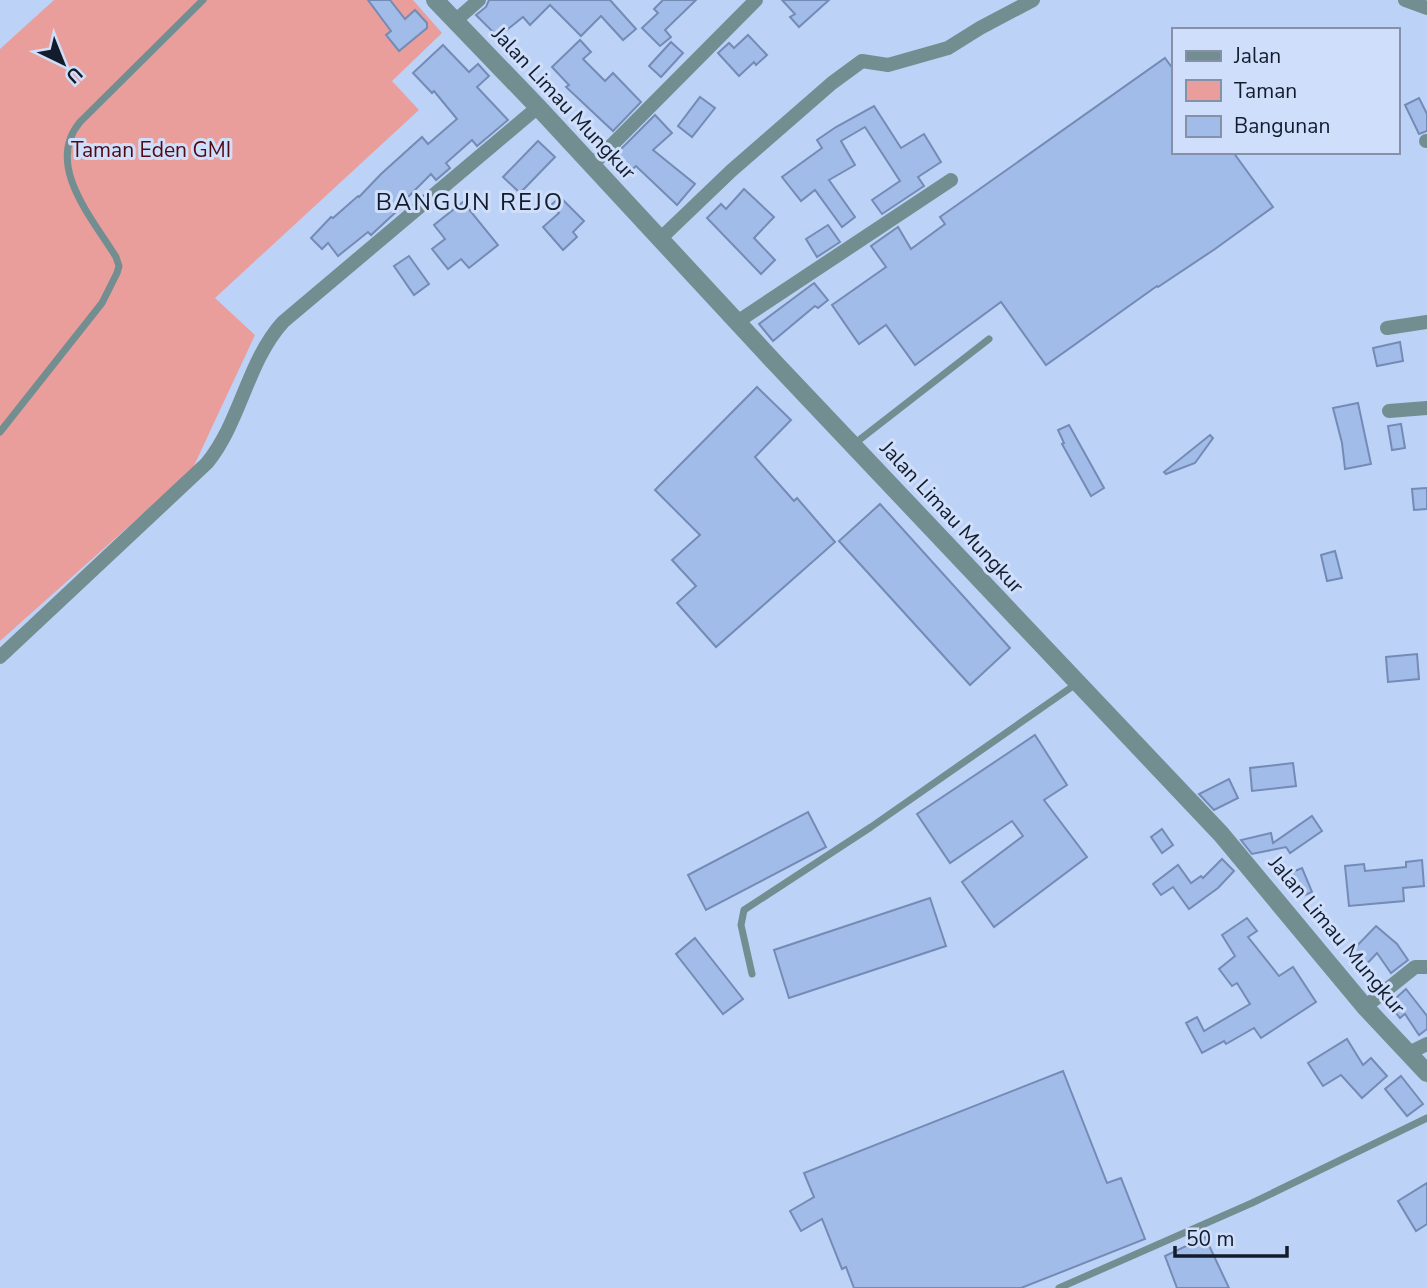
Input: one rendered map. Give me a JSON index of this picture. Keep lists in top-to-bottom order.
{
  "streets": {
    "street": ["Jalan Limau Mungkur"]
  },
  "districts": ["BANGUN REJO"],
  "parks": ["Taman Eden GMI"],
  "legend": ["Jalan", "Taman", "Bangunan"],
  "scale_bar": "50 m",
  "north": "bottom right"
}
